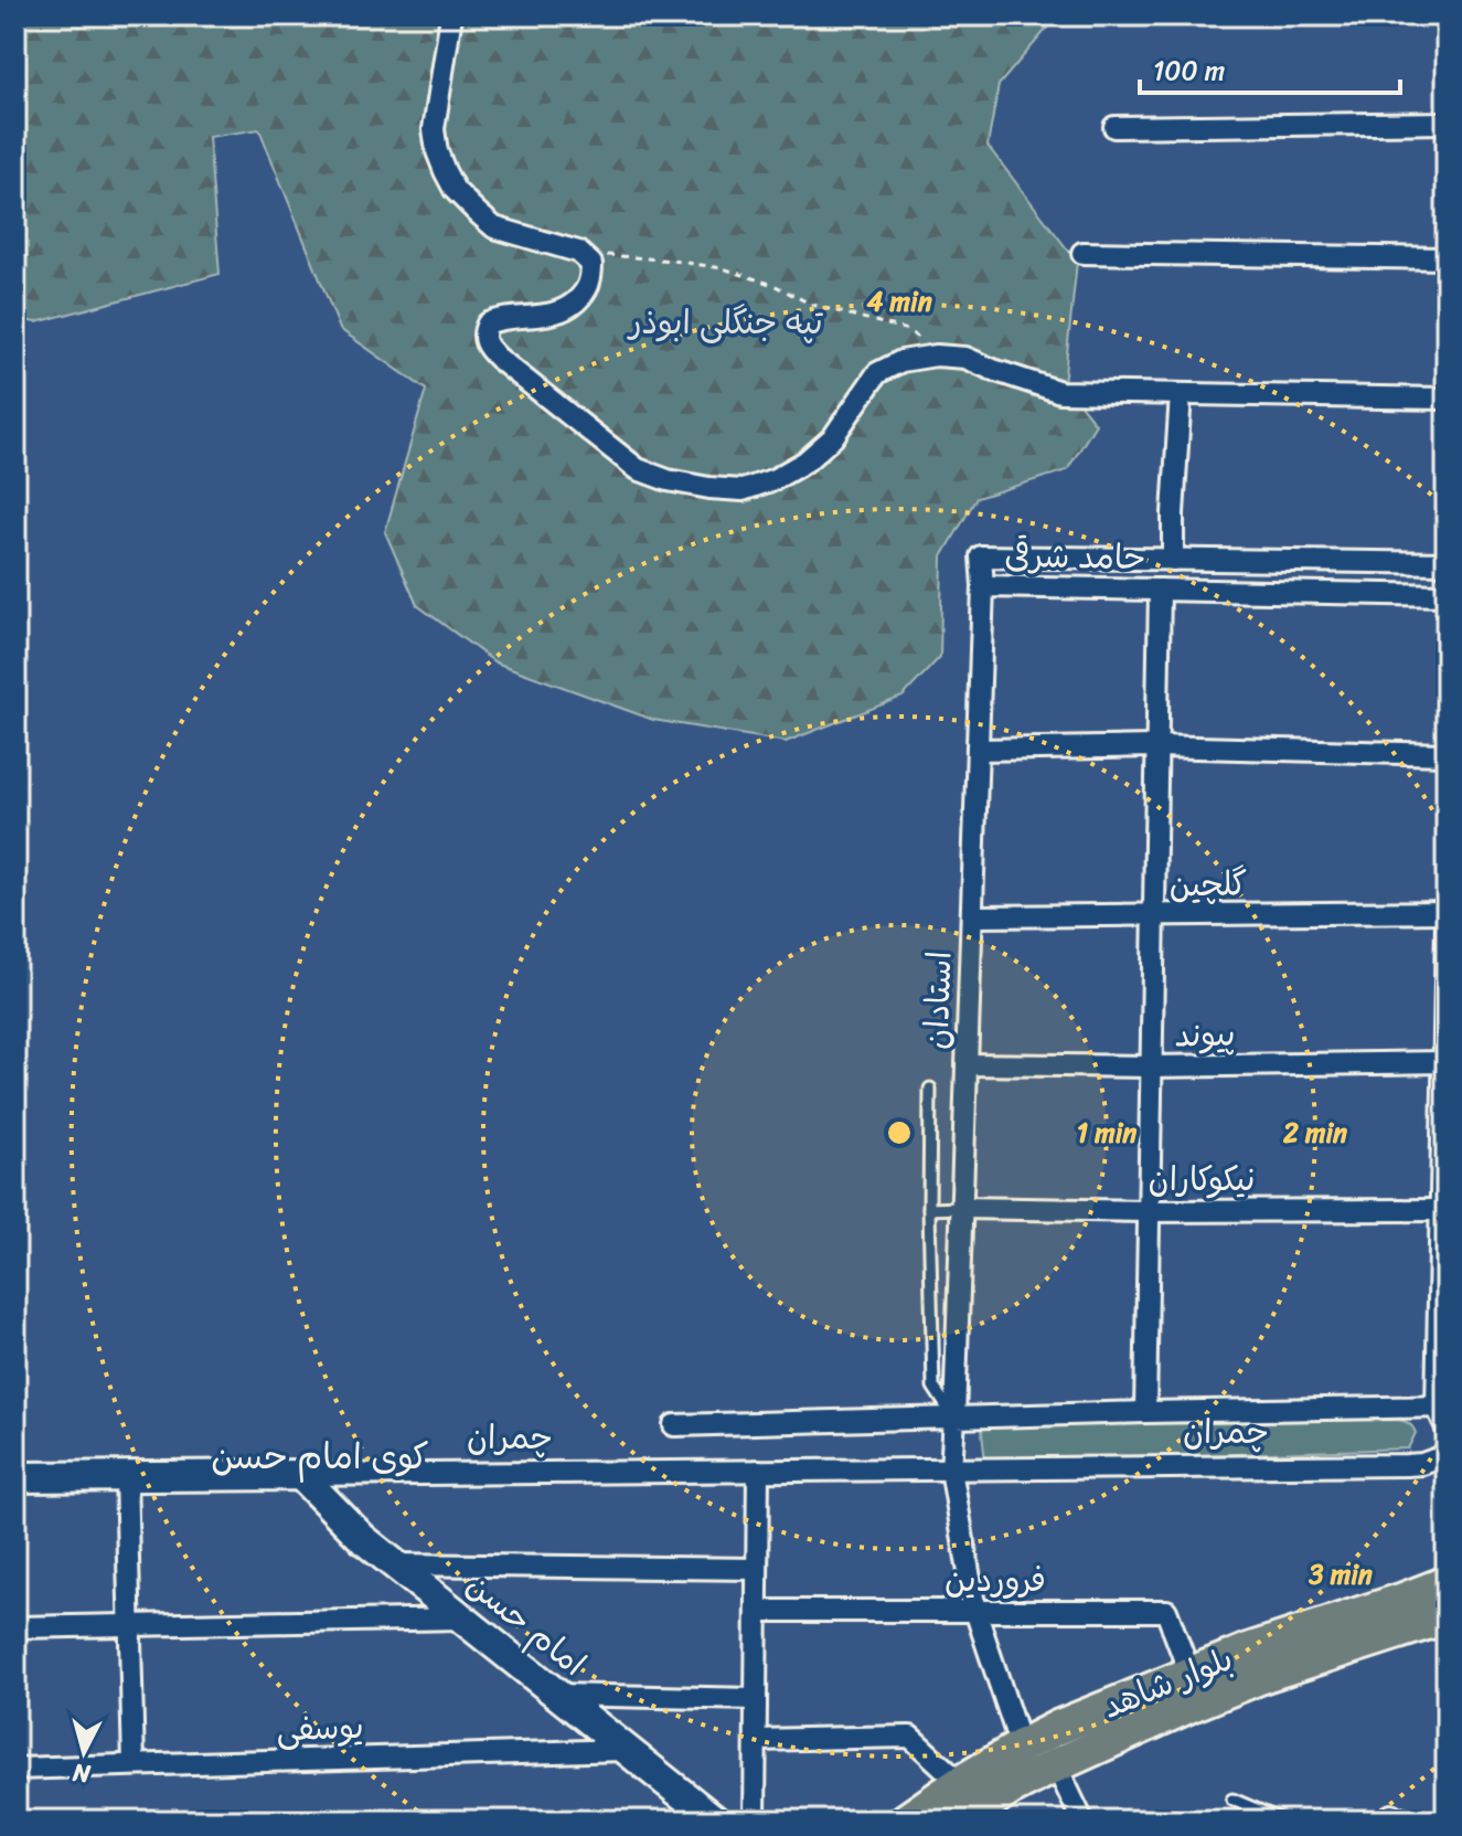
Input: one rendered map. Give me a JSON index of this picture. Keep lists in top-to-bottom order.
{
  "streets": {
    "main road": ["بلوار شاهد"],
    "street": [
      "حامد شرقی",
      "گلچین",
      "استادان",
      "پیوند",
      "نیکوکاران",
      "چمران",
      "فروردین",
      "امام حسن",
      "یوسفی"
    ]
  },
  "crossings": [
    ["حامد شرقی", "استادان"],
    ["گلچین", "استادان"],
    ["استادان", "پیوند"],
    ["استادان", "نیکوکاران"],
    ["استادان", "چمران"],
    ["چمران", "امام حسن"],
    ["فروردین", "بلوار شاهد"],
    ["امام حسن", "یوسفی"]
  ],
  "districts": ["کوی امام حسن"],
  "parks": ["تپه جنگلی ابوذر"],
  "scale_bar": "100 m",
  "north": "bottom",
  "rings": [
    "4 min",
    "1 min",
    "2 min",
    "3 min"
  ]
}
